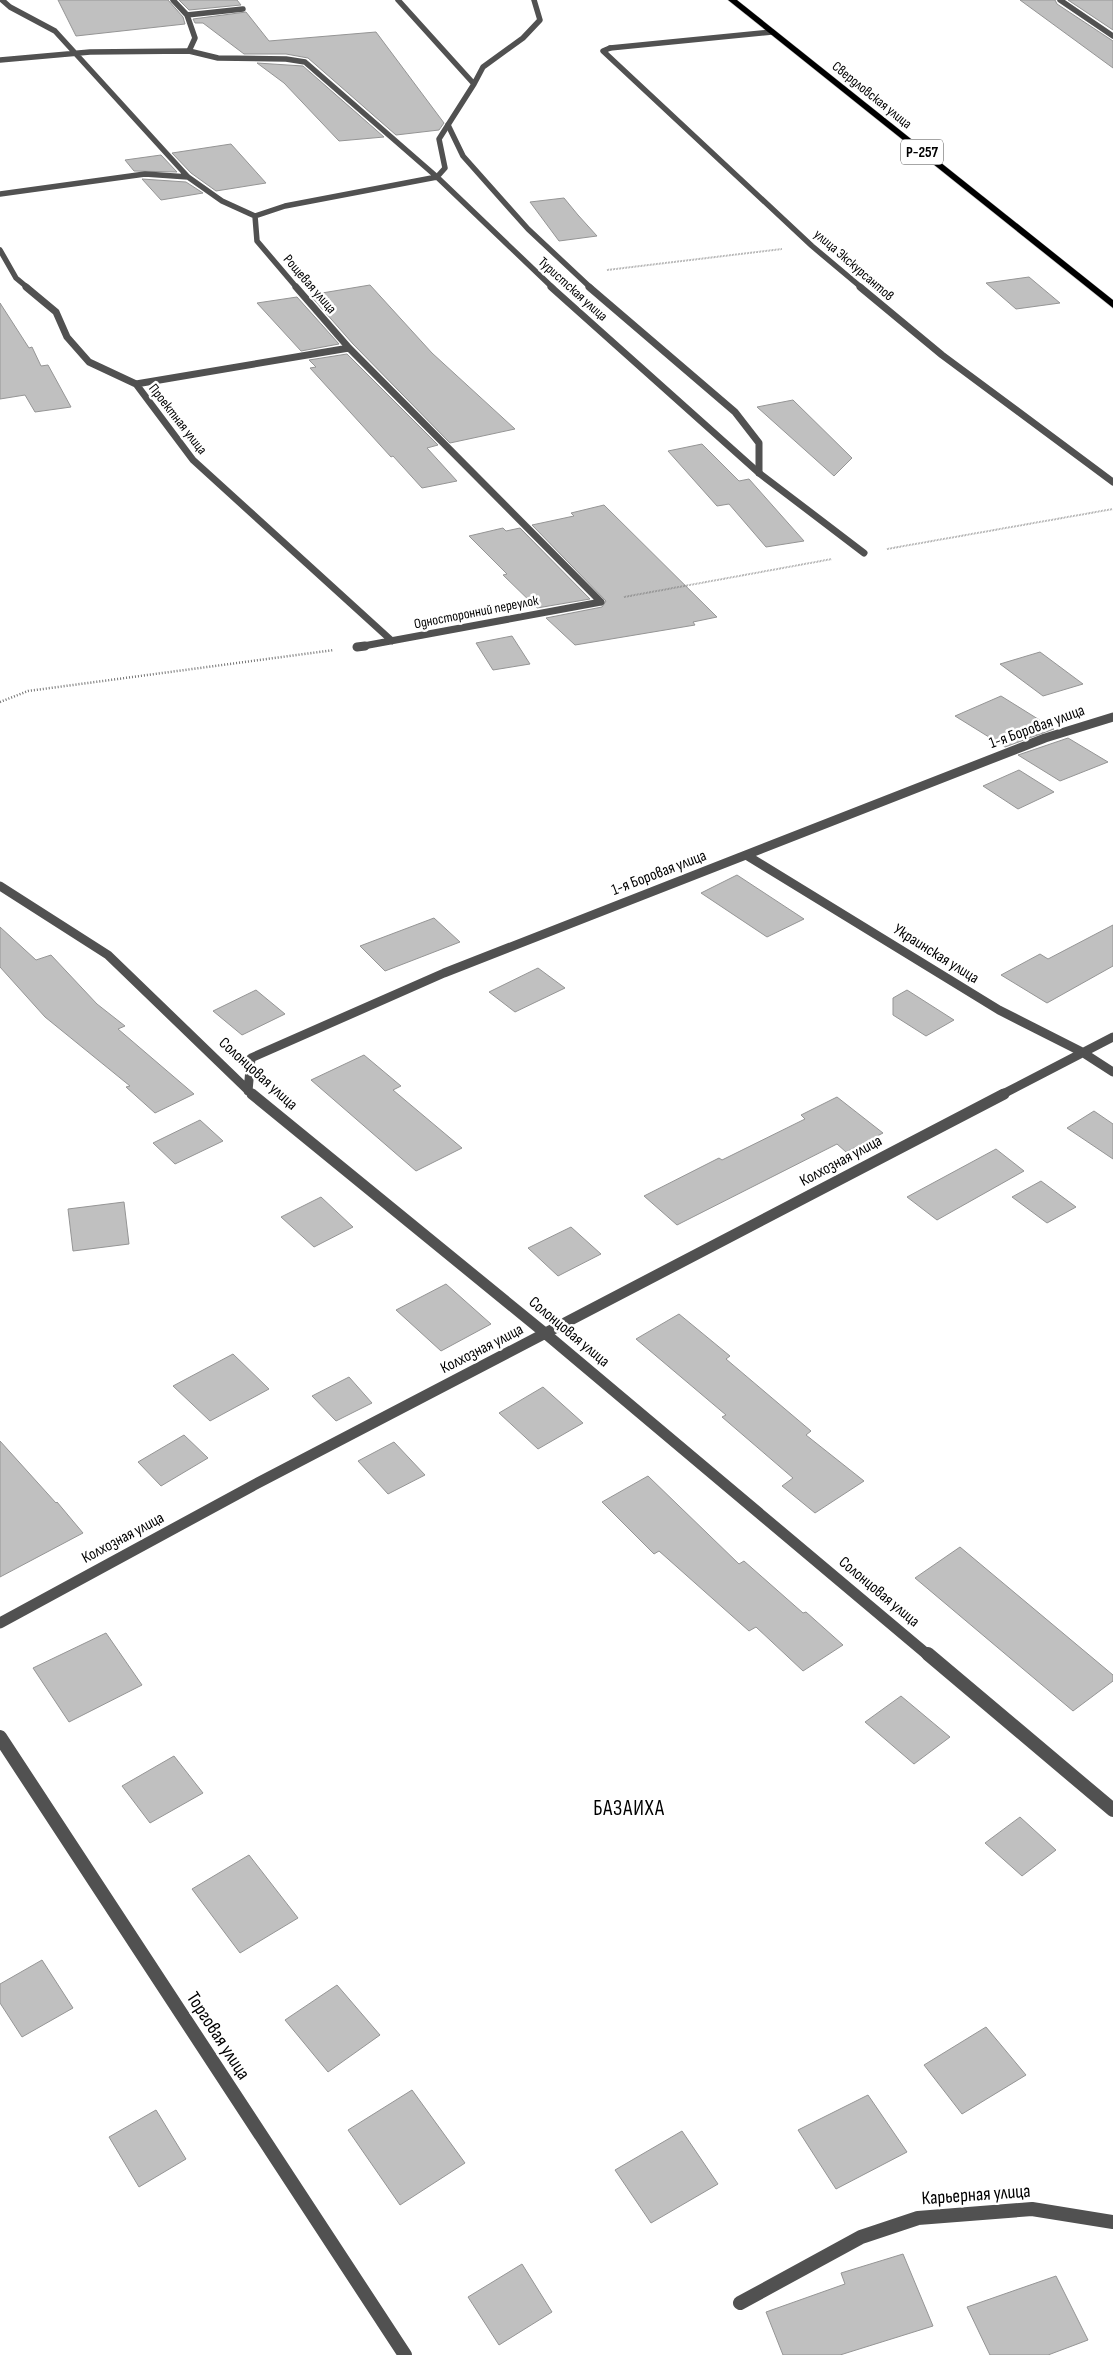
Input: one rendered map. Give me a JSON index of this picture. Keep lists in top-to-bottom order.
{
  "streets": {
    "highway": ["Свердловская улица", "Р-257"],
    "street": [
      "улица Экскурсантов",
      "Рощевая улица",
      "Туристская улица",
      "Проектная улица",
      "Односторонний переулок",
      "1-я Боровая улица",
      "Украинская улица",
      "Солонцовая улица",
      "Колхозная улица",
      "Торговая улица",
      "Карьерная улица"
    ]
  },
  "crossings": [
    ["Свердловская улица", "улица Экскурсантов"],
    ["Рощевая улица", "Односторонний переулок"],
    ["Проектная улица", "Односторонний переулок"],
    ["1-я Боровая улица", "Украинская улица"],
    ["1-я Боровая улица", "Солонцовая улица"],
    ["Украинская улица", "Колхозная улица"],
    ["Солонцовая улица", "Колхозная улица"]
  ],
  "districts": ["БАЗАИХА"]
}
